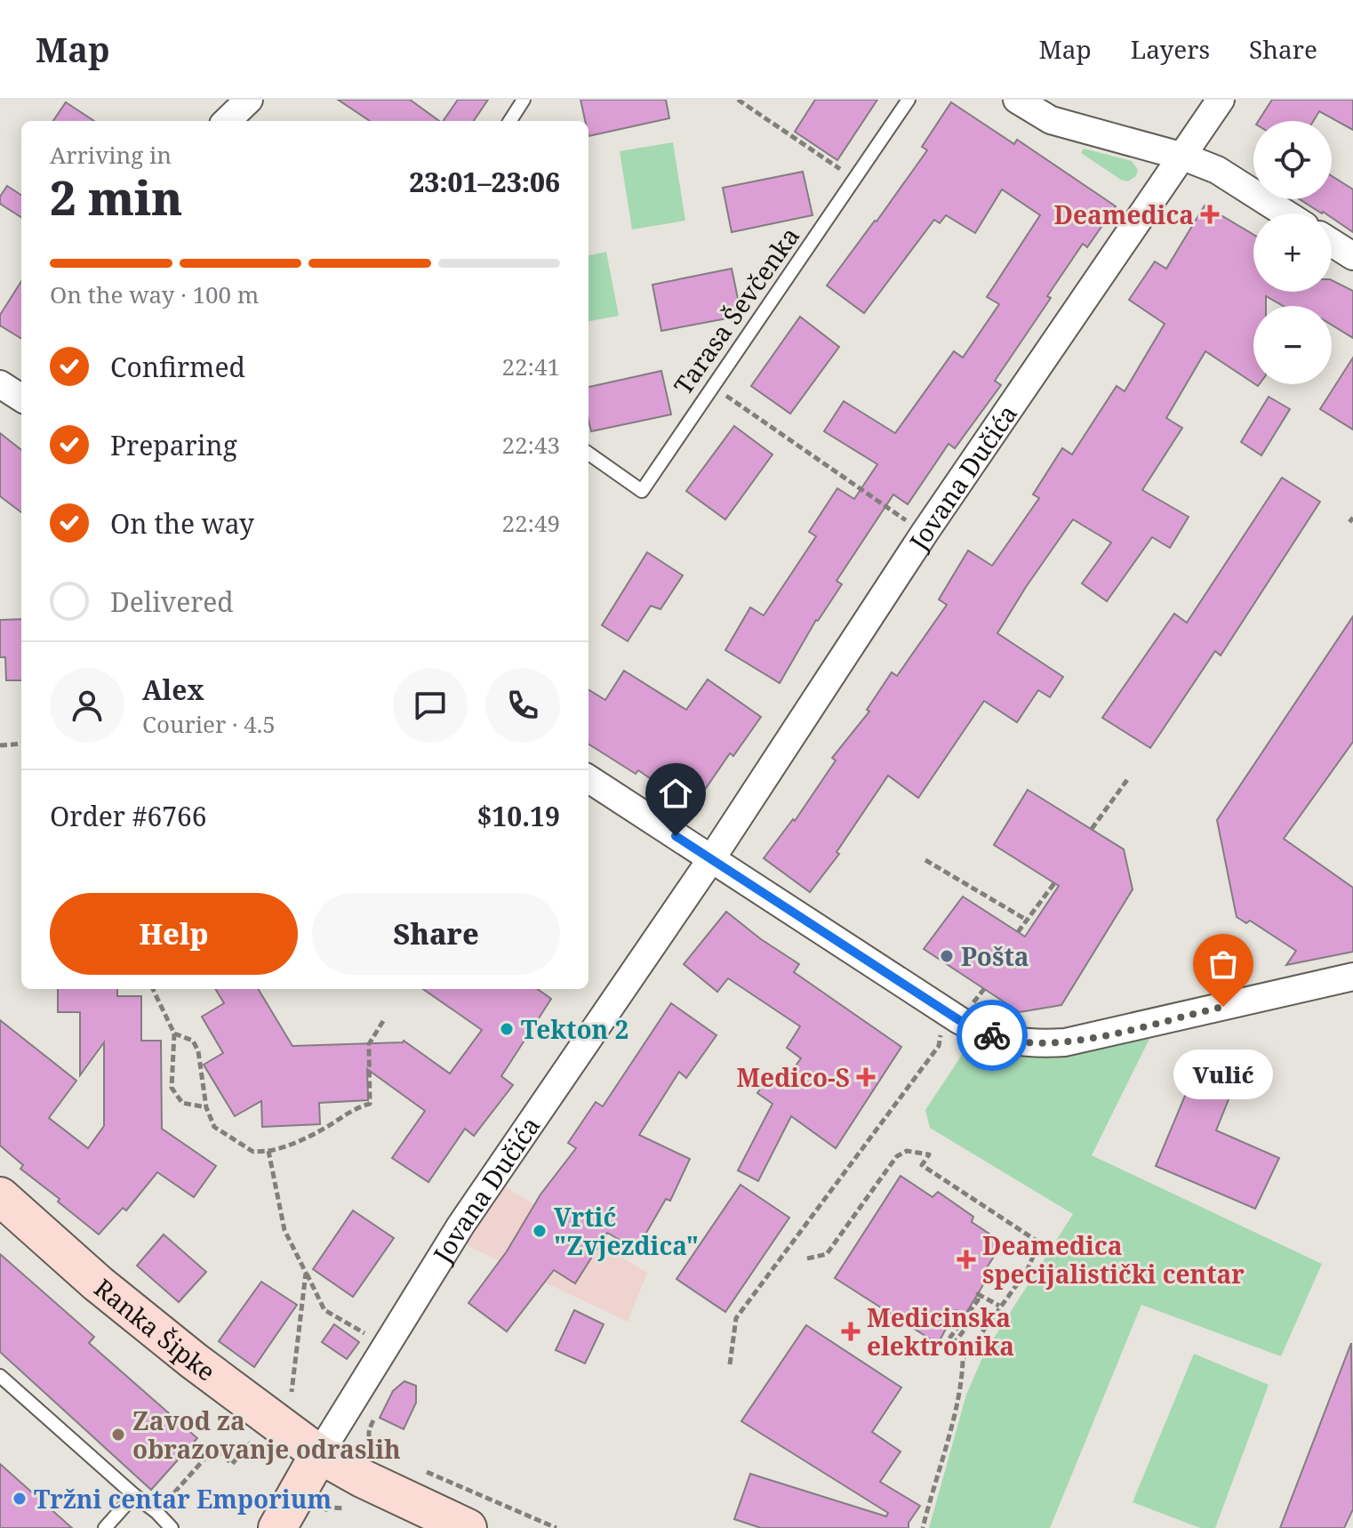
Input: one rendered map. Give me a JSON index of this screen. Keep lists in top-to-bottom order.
{
  "streets": {
    "main road": ["Jovana Dučića", "Ranka Šipke"],
    "lane": ["Tarasa Ševčenka"]
  },
  "crossings": [
    ["Jovana Dučića", "Ranka Šipke"]
  ],
  "places": {
    "health": [
      "Deamedica",
      "Medico-S",
      "Deamedica specijalistički centar",
      "Medicinska elektronika"
    ],
    "other": [
      "Pošta",
      "Vulić",
      "Tekton 2",
      "Vrtić \"Zvjezdica\"",
      "Zavod za obrazovanje odraslih",
      "Tržni centar Emporium"
    ]
  },
  "page": {
    "header": "Map",
    "nav": ["Map", "Layers", "Share"],
    "map_buttons": ["+", "−"],
    "heading": ["2 min", "Arriving in", "23:01–23:06"],
    "panel": [
      "Alex",
      "Courier · 4.5",
      "Order #6766",
      "$10.19"
    ],
    "bar": "On the way · 100 m",
    "list": [
      ["Confirmed", "22:41"],
      ["Preparing", "22:43"],
      ["On the way", "22:49"],
      "Delivered"
    ],
    "buttons": ["Help", "Share"],
    "bubble": "Vulić"
  }
}
